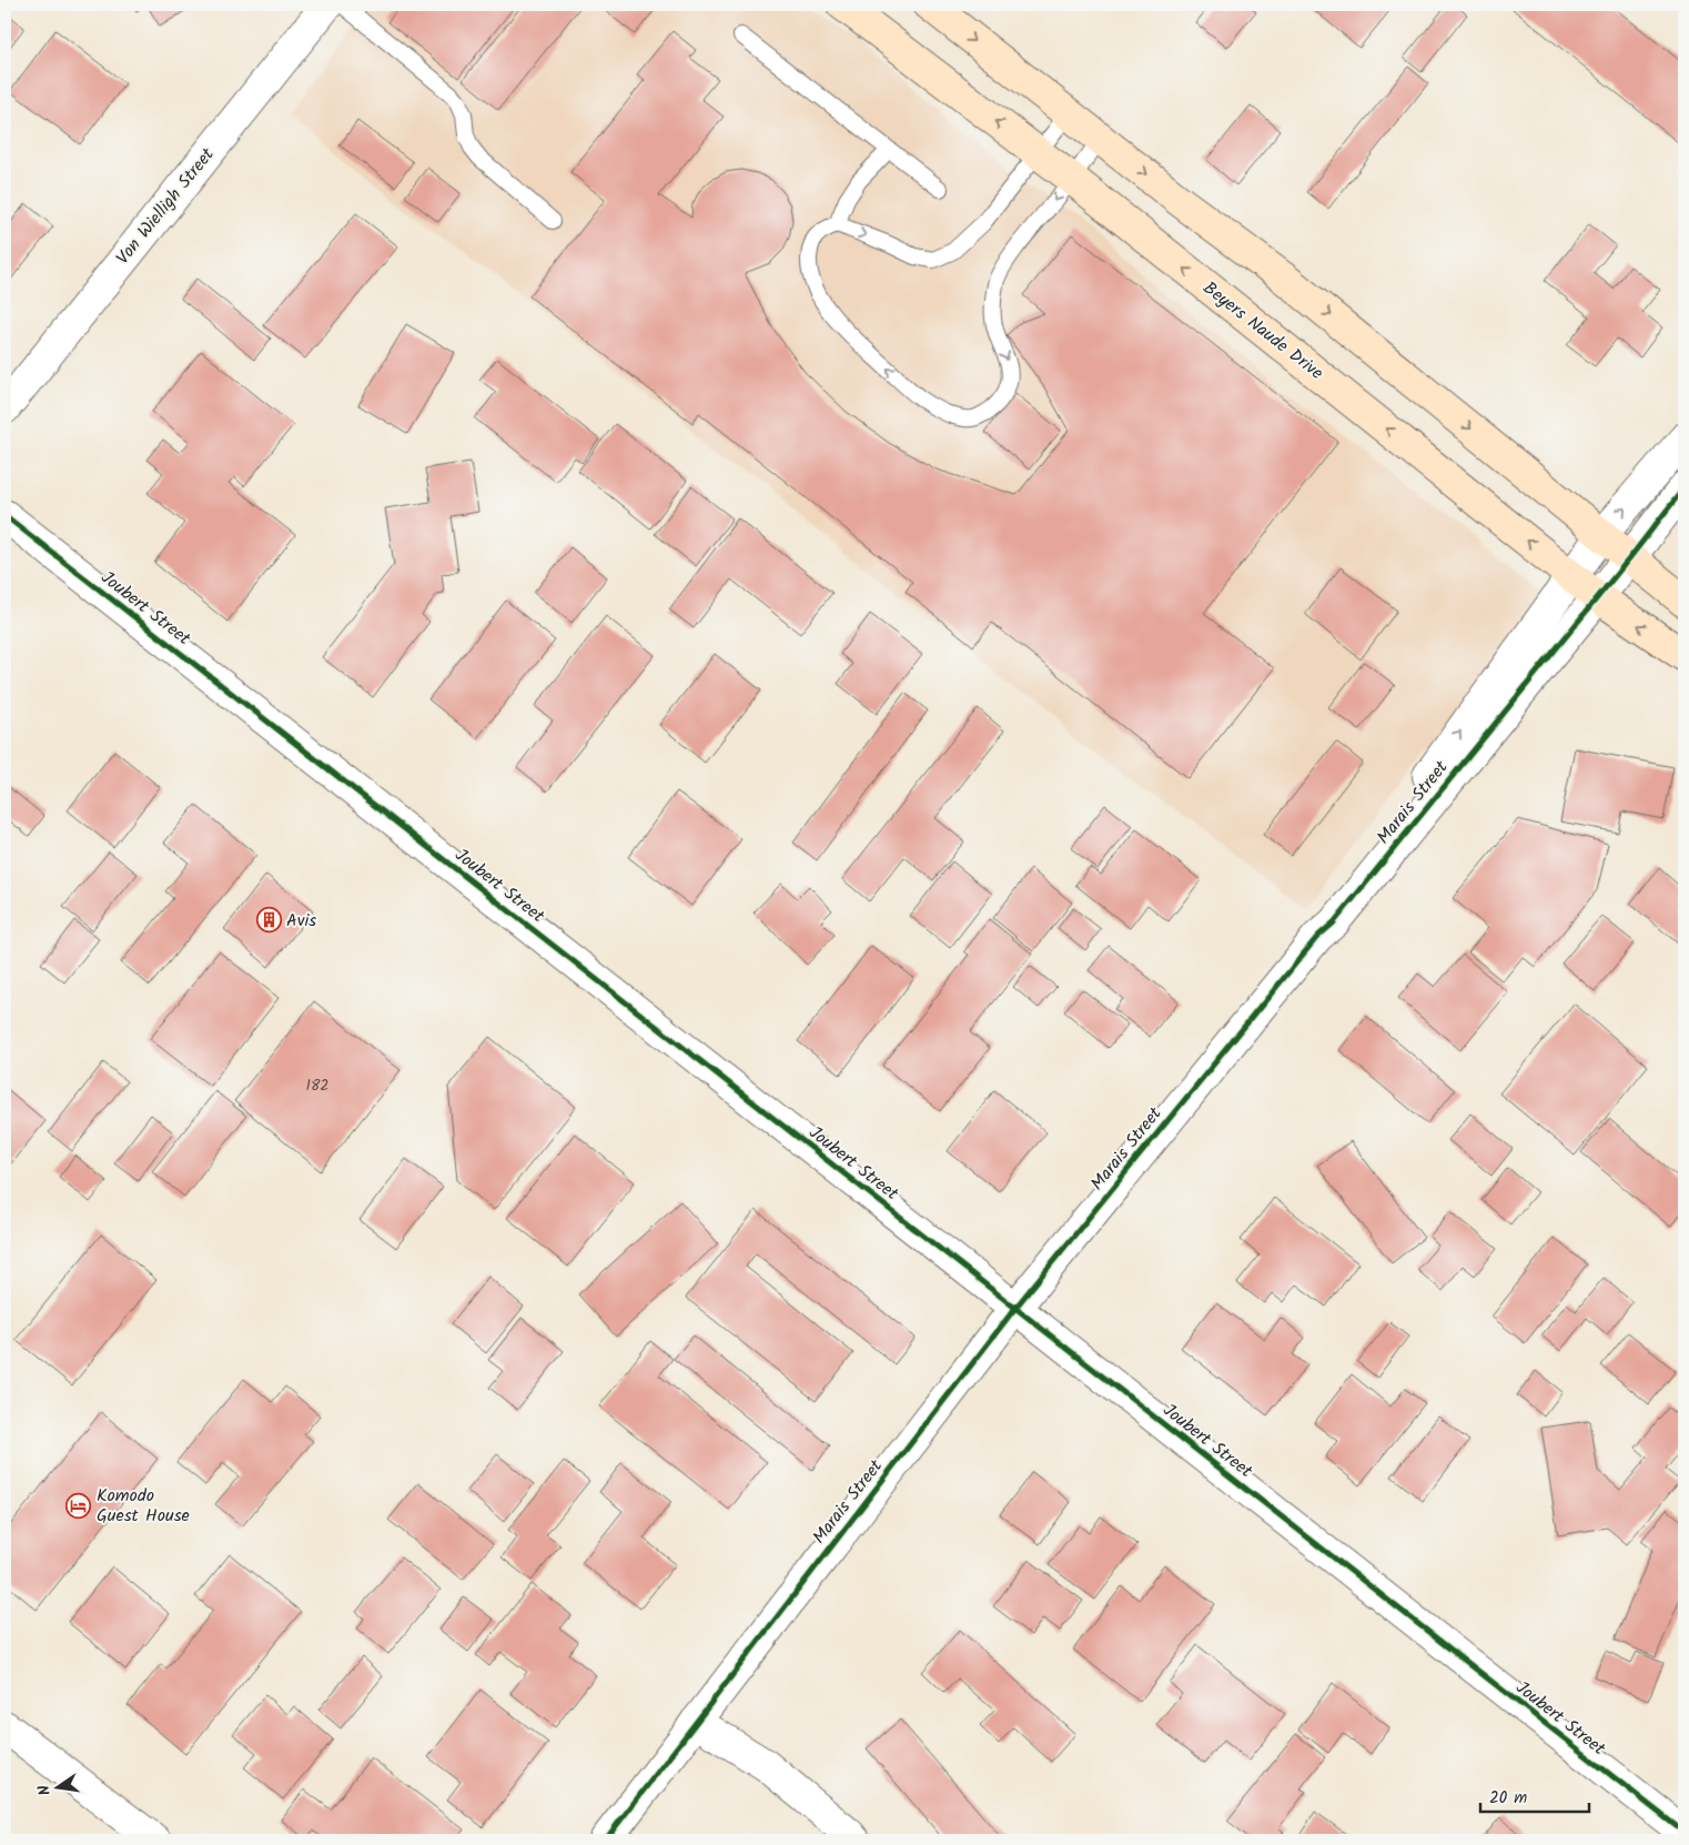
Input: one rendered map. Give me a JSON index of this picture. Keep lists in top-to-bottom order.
{
  "streets": {
    "street": [
      "Von Wielligh Street",
      "Beyers Naude Drive",
      "Joubert Street",
      "Marais Street"
    ]
  },
  "crossings": [
    ["Beyers Naude Drive", "Marais Street"],
    ["Joubert Street", "Marais Street"]
  ],
  "places": {
    "building": ["Avis"],
    "hotel": ["Komodo Guest House"]
  },
  "house_numbers": ["182"],
  "scale_bar": "20 m",
  "north": "left"
}
